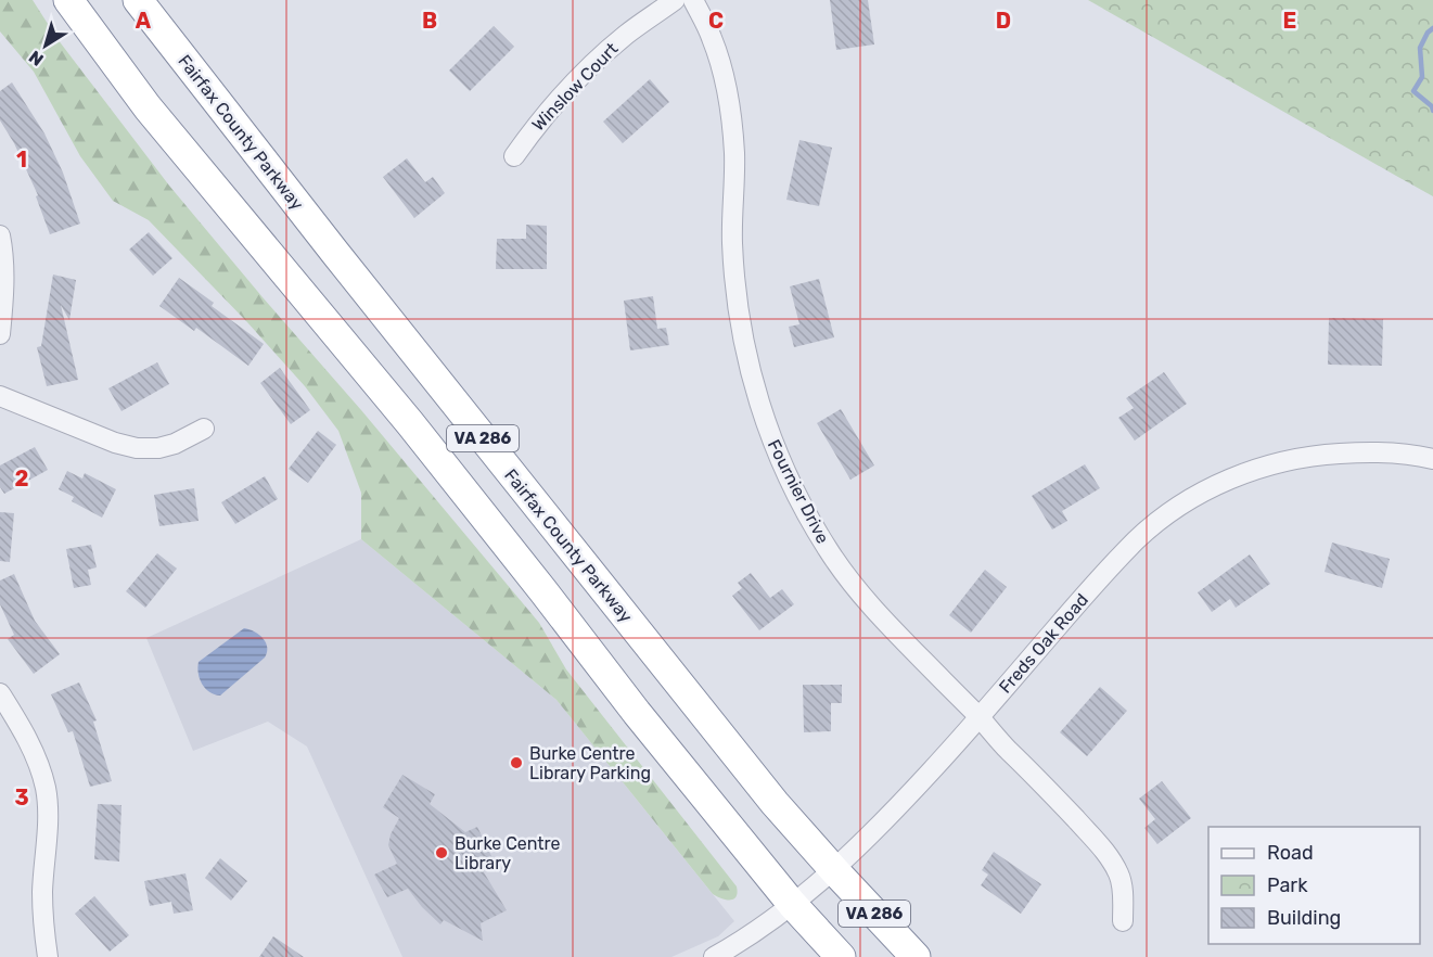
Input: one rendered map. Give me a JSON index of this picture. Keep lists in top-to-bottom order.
{
  "streets": {
    "highway": ["Fairfax County Parkway", "VA 286"],
    "street": ["Winslow Court", "Fournier Drive", "Freds Oak Road"]
  },
  "crossings": [
    ["Fairfax County Parkway", "Freds Oak Road"],
    ["VA 286", "Freds Oak Road"],
    ["Fournier Drive", "Freds Oak Road"]
  ],
  "places": ["Burke Centre Library Parking", "Burke Centre Library"],
  "legend": ["Road", "Park", "Building"],
  "north": "bottom left",
  "grid": {
    "columns": [
      "A",
      "B",
      "C",
      "D",
      "E"
    ],
    "rows": ["1", "2", "3"]
  }
}
